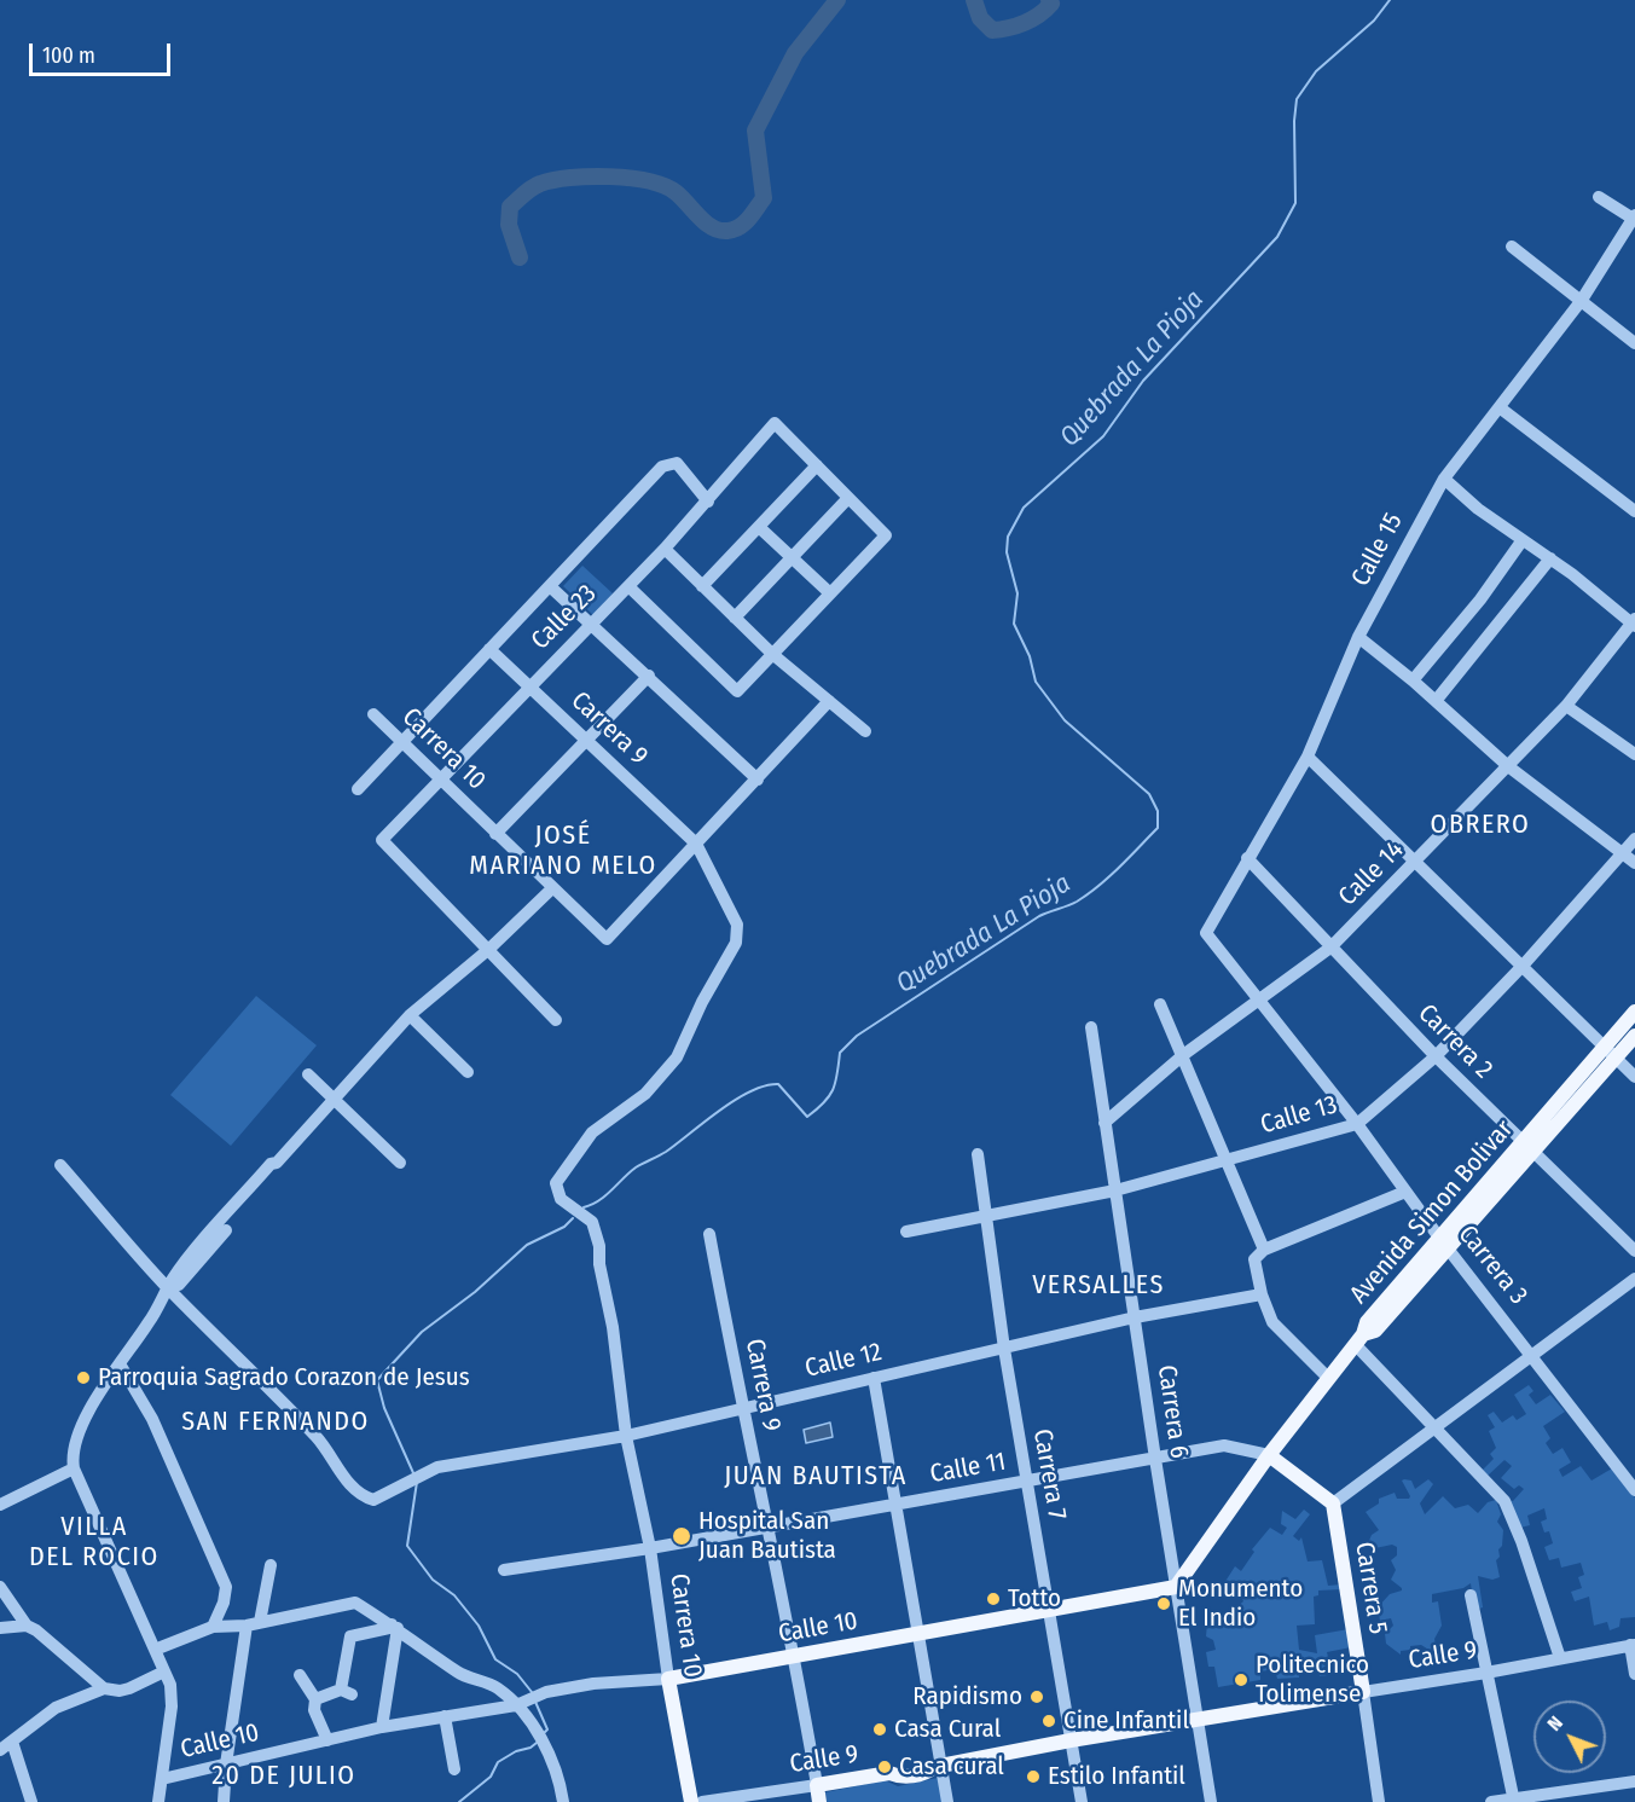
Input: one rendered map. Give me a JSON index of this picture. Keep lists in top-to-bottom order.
{
  "streets": {
    "main road": [
      "Carrera 9",
      "Carrera 10",
      "Avenida Simon Bolivar",
      "Carrera 5",
      "Calle 10",
      "Calle 9"
    ],
    "street": [
      "Calle 15",
      "Calle 23",
      "Calle 14",
      "Carrera 2",
      "Calle 13",
      "Carrera 3",
      "Calle 12",
      "Carrera 6",
      "Calle 11",
      "Carrera 7"
    ]
  },
  "crossings": [
    ["Calle 15", "Carrera 2"],
    ["Calle 15", "Carrera 3"],
    ["Calle 23", "Carrera 9"],
    ["Calle 23", "Carrera 10"],
    ["Carrera 9", "Carrera 10"],
    ["Carrera 9", "Calle 12"],
    ["Carrera 9", "Calle 11"],
    ["Carrera 9", "Calle 10"],
    ["Carrera 9", "Calle 9"],
    ["Carrera 10", "Calle 12"],
    ["Carrera 10", "Calle 11"],
    ["Carrera 10", "Calle 10"],
    ["Calle 14", "Carrera 2"],
    ["Calle 14", "Carrera 3"],
    ["Calle 14", "Carrera 6"],
    ["Carrera 2", "Calle 13"],
    ["Carrera 2", "Avenida Simon Bolivar"],
    ["Calle 13", "Carrera 3"],
    ["Calle 13", "Carrera 6"],
    ["Calle 13", "Carrera 7"],
    ["Avenida Simon Bolivar", "Carrera 3"],
    ["Calle 12", "Carrera 6"],
    ["Calle 12", "Carrera 7"],
    ["Carrera 6", "Calle 11"],
    ["Carrera 6", "Calle 10"],
    ["Carrera 6", "Calle 9"],
    ["Calle 11", "Carrera 7"],
    ["Carrera 7", "Calle 10"],
    ["Carrera 7", "Calle 9"],
    ["Carrera 5", "Calle 9"]
  ],
  "districts": [
    "OBRERO",
    "JOSÉ MARIANO MELO",
    "VERSALLES",
    "SAN FERNANDO",
    "JUAN BAUTISTA",
    "VILLA DEL ROCIO",
    "20 DE JULIO"
  ],
  "water": ["Quebrada La Pioja"],
  "places": [
    "Parroquia Sagrado Corazon de Jesus",
    "Hospital San Juan Bautista",
    "Totto",
    "Monumento El Indio",
    "Politecnico Tolimense",
    "Rapidismo",
    "Cine Infantil",
    "Casa Cural",
    "Casa cural",
    "Estilo Infantil"
  ],
  "scale_bar": "100 m",
  "north": "top left"
}
